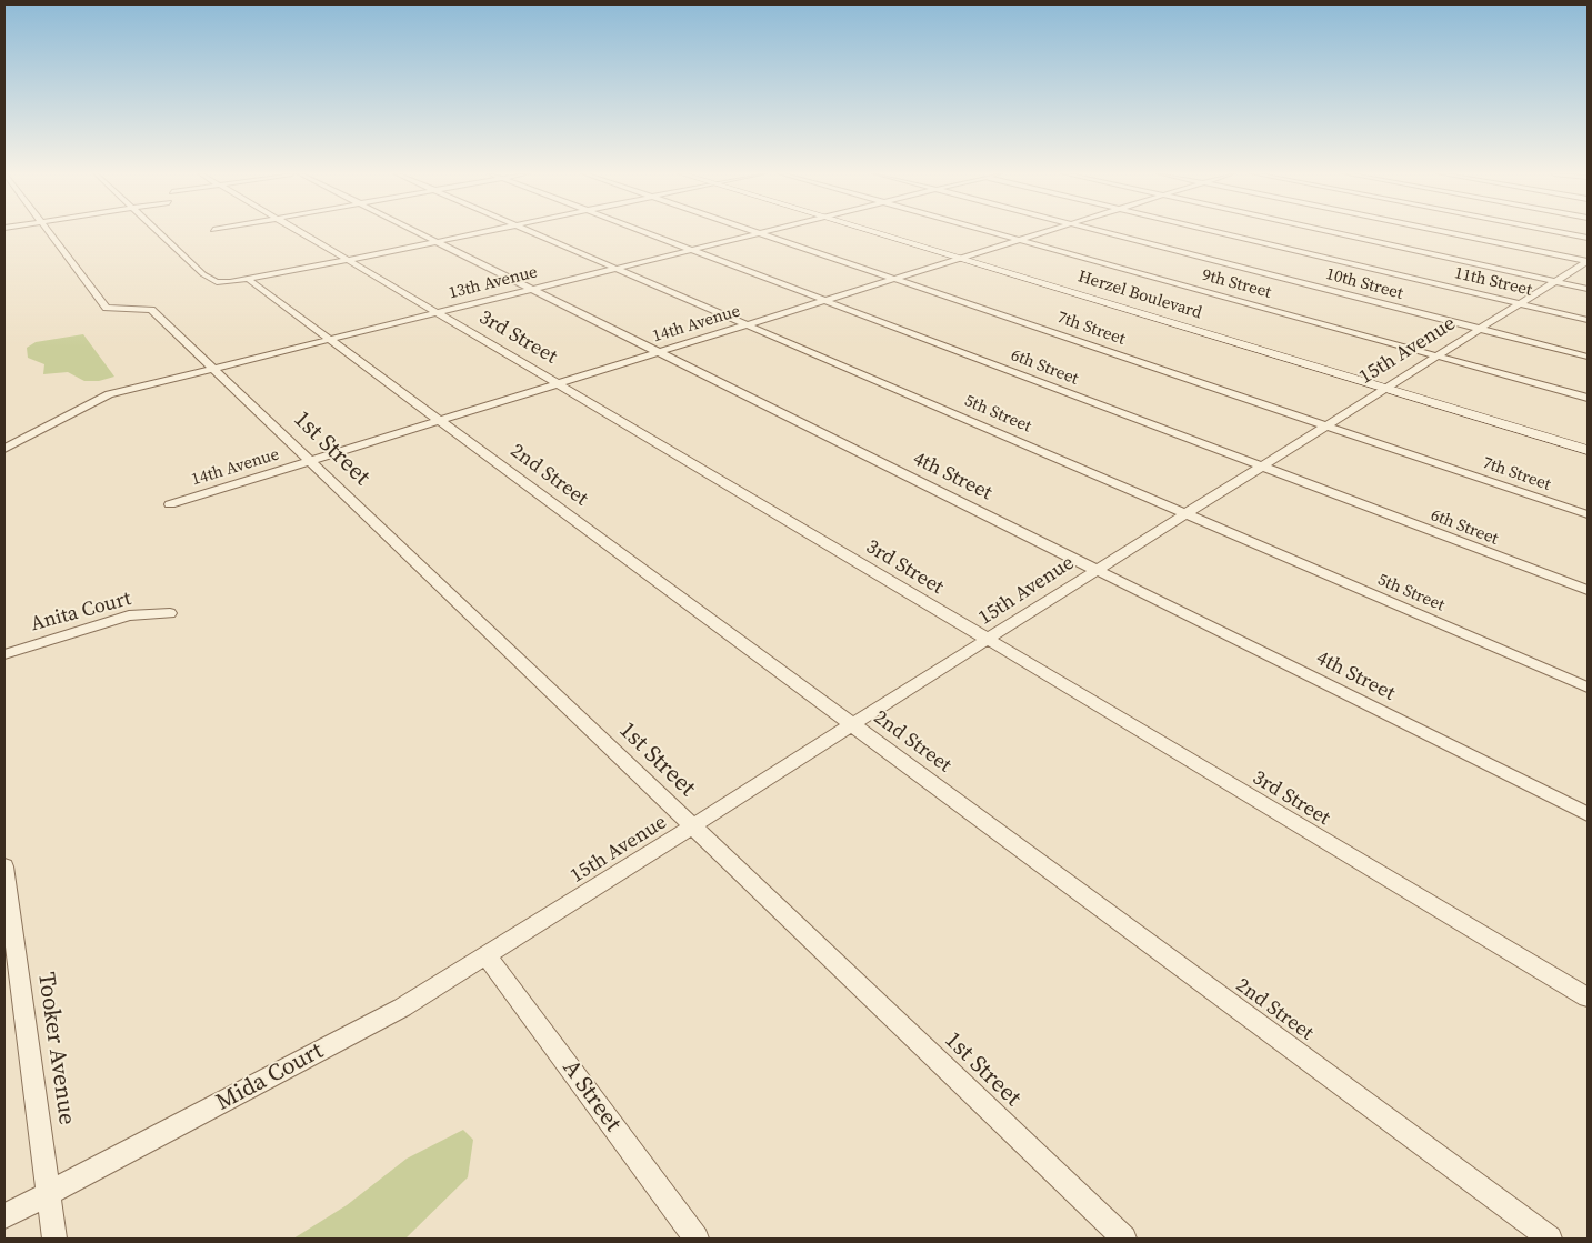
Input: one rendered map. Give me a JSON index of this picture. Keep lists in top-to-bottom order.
{
  "streets": {
    "street": [
      "11th Street",
      "13th Avenue",
      "9th Street",
      "10th Street",
      "Herzel Boulevard",
      "14th Avenue",
      "7th Street",
      "3rd Street",
      "15th Avenue",
      "6th Street",
      "5th Street",
      "1st Street",
      "2nd Street",
      "4th Street",
      "Anita Court",
      "Tooker Avenue",
      "Mida Court",
      "A Street"
    ]
  },
  "crossings": [
    ["11th Street", "15th Avenue"],
    ["13th Avenue", "7th Street"],
    ["13th Avenue", "3rd Street"],
    ["13th Avenue", "6th Street"],
    ["13th Avenue", "5th Street"],
    ["13th Avenue", "1st Street"],
    ["13th Avenue", "2nd Street"],
    ["13th Avenue", "4th Street"],
    ["9th Street", "14th Avenue"],
    ["9th Street", "15th Avenue"],
    ["10th Street", "15th Avenue"],
    ["Herzel Boulevard", "14th Avenue"],
    ["Herzel Boulevard", "15th Avenue"],
    ["14th Avenue", "7th Street"],
    ["14th Avenue", "3rd Street"],
    ["14th Avenue", "6th Street"],
    ["14th Avenue", "5th Street"],
    ["14th Avenue", "1st Street"],
    ["14th Avenue", "2nd Street"],
    ["14th Avenue", "4th Street"],
    ["7th Street", "15th Avenue"],
    ["3rd Street", "15th Avenue"],
    ["15th Avenue", "6th Street"],
    ["15th Avenue", "5th Street"],
    ["15th Avenue", "1st Street"],
    ["15th Avenue", "2nd Street"],
    ["15th Avenue", "4th Street"],
    ["15th Avenue", "Mida Court"],
    ["15th Avenue", "A Street"],
    ["Tooker Avenue", "Mida Court"],
    ["Mida Court", "A Street"]
  ]
}
